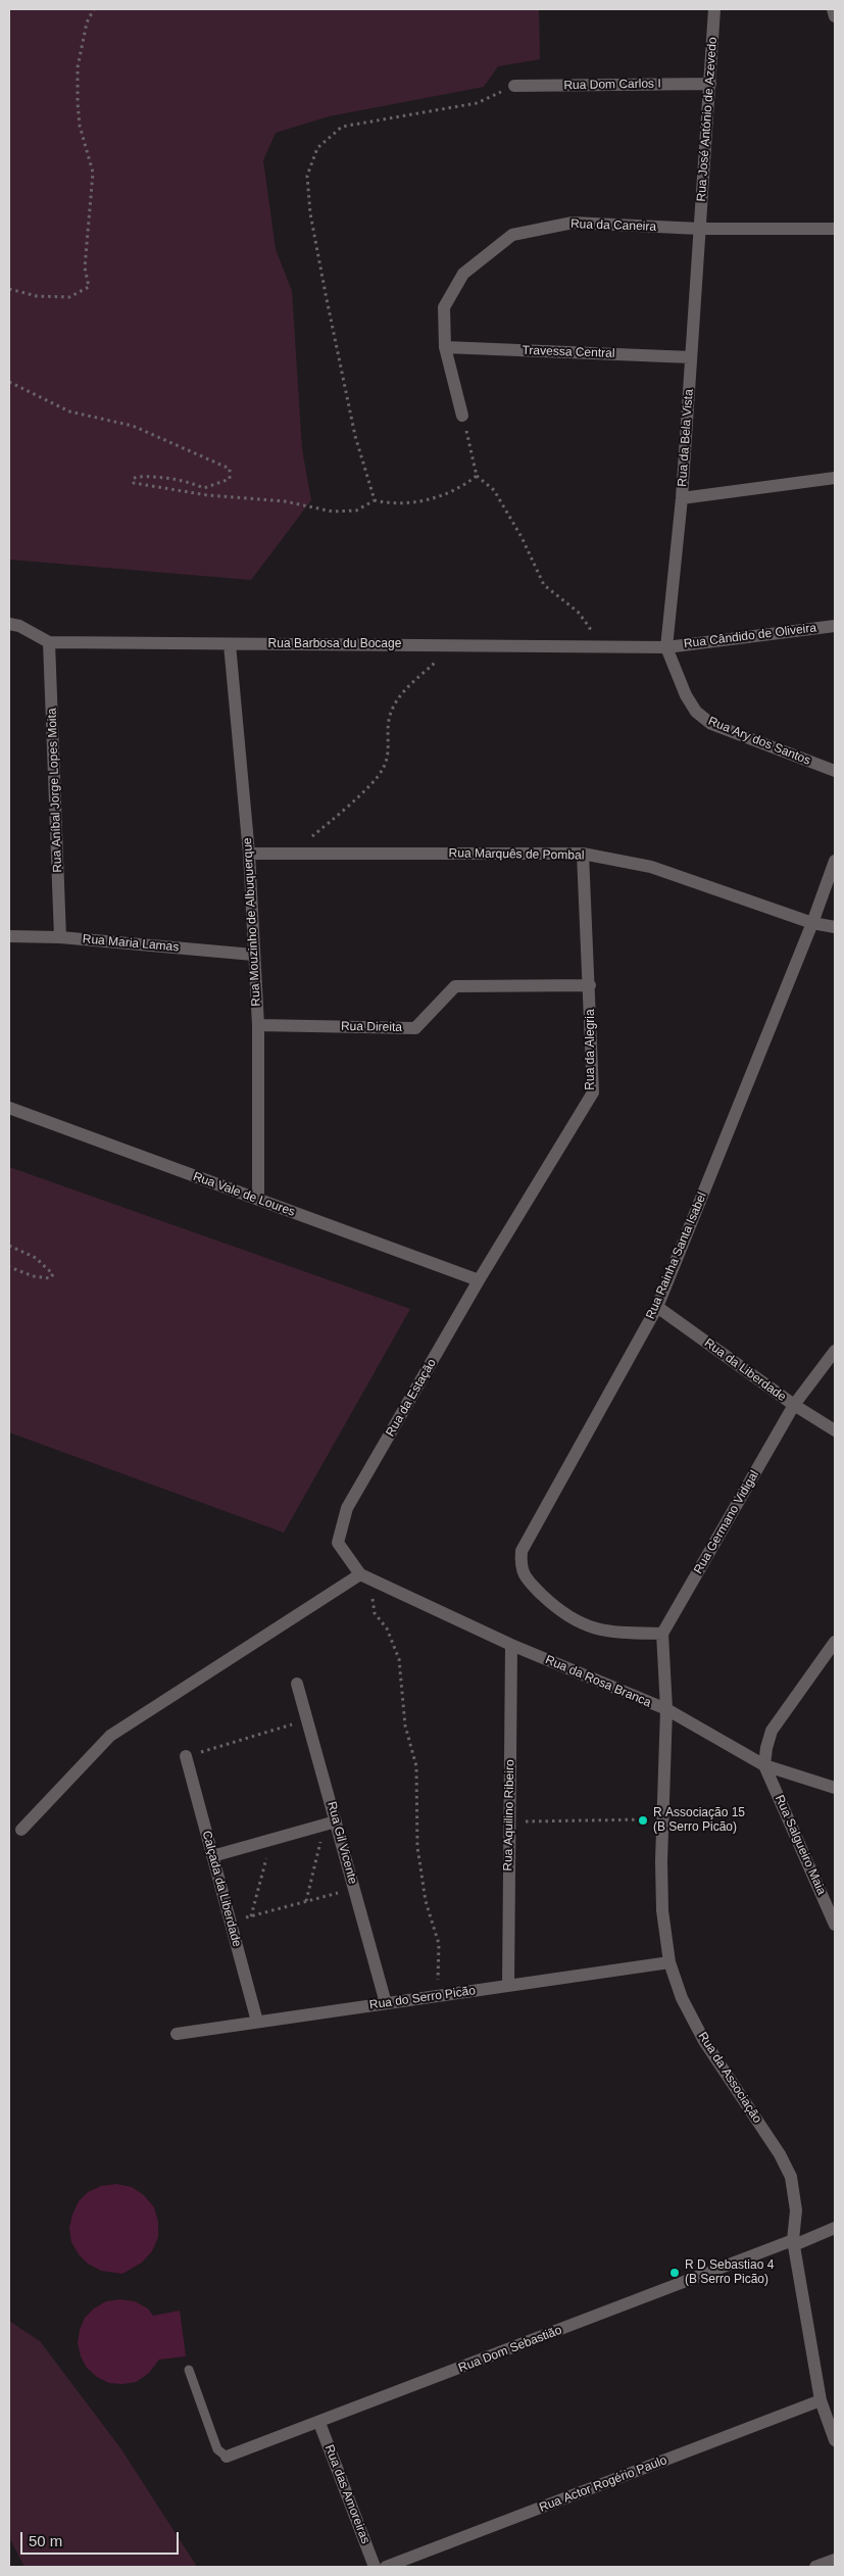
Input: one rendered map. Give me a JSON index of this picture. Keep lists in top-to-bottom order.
{
  "streets": {
    "street": [
      "Rua Dom Carlos I",
      "Rua José António de Azevedo",
      "Rua da Caneira",
      "Travessa Central",
      "Rua da Bela Vista",
      "Rua Cândido de Oliveira",
      "Rua Barbosa du Bocage",
      "Rua Ary dos Santos",
      "Rua Aníbal Jorge Lopes Moita",
      "Rua Marquês de Pombal",
      "Rua Mouzinho de Albuquerque",
      "Rua Maria Lamas",
      "Rua Direita",
      "Rua da Alegria",
      "Rua Vale de Loures",
      "Rua Rainha Santa Isabel",
      "Rua da Liberdade",
      "Rua da Estação",
      "Rua Germano Vidigal",
      "Rua da Rosa Branca",
      "Rua Aquilino Ribeiro",
      "Rua Gil Vicente",
      "Rua Salgueiro Maia",
      "Calçada da Liberdade",
      "Rua do Serro Picão",
      "Rua da Associação",
      "Rua Dom Sebastião",
      "Rua Actor Rogério Paulo",
      "Rua das Amoreiras"
    ]
  },
  "crossings": [
    ["Rua Dom Carlos I", "Rua José António de Azevedo"],
    ["Rua José António de Azevedo", "Rua da Caneira"],
    ["Rua José António de Azevedo", "Rua da Bela Vista"],
    ["Rua da Caneira", "Travessa Central"],
    ["Rua da Caneira", "Rua da Bela Vista"],
    ["Travessa Central", "Rua da Bela Vista"],
    ["Rua da Bela Vista", "Rua Cândido de Oliveira"],
    ["Rua da Bela Vista", "Rua Barbosa du Bocage"],
    ["Rua da Bela Vista", "Rua Ary dos Santos"],
    ["Rua Cândido de Oliveira", "Rua Barbosa du Bocage"],
    ["Rua Cândido de Oliveira", "Rua Ary dos Santos"],
    ["Rua Barbosa du Bocage", "Rua Ary dos Santos"],
    ["Rua Barbosa du Bocage", "Rua Aníbal Jorge Lopes Moita"],
    ["Rua Barbosa du Bocage", "Rua Mouzinho de Albuquerque"],
    ["Rua Aníbal Jorge Lopes Moita", "Rua Maria Lamas"],
    ["Rua Marquês de Pombal", "Rua Mouzinho de Albuquerque"],
    ["Rua Marquês de Pombal", "Rua da Alegria"],
    ["Rua Marquês de Pombal", "Rua Rainha Santa Isabel"],
    ["Rua Mouzinho de Albuquerque", "Rua Maria Lamas"],
    ["Rua Mouzinho de Albuquerque", "Rua Direita"],
    ["Rua Mouzinho de Albuquerque", "Rua Vale de Loures"],
    ["Rua Direita", "Rua da Alegria"],
    ["Rua da Alegria", "Rua da Estação"],
    ["Rua Vale de Loures", "Rua da Estação"],
    ["Rua Rainha Santa Isabel", "Rua da Liberdade"],
    ["Rua Rainha Santa Isabel", "Rua Germano Vidigal"],
    ["Rua da Liberdade", "Rua Germano Vidigal"],
    ["Rua da Estação", "Rua da Rosa Branca"],
    ["Rua da Rosa Branca", "Rua Aquilino Ribeiro"],
    ["Rua da Rosa Branca", "Rua Salgueiro Maia"],
    ["Rua da Rosa Branca", "Rua da Associação"],
    ["Rua Aquilino Ribeiro", "Rua do Serro Picão"],
    ["Rua Gil Vicente", "Rua do Serro Picão"],
    ["Calçada da Liberdade", "Rua do Serro Picão"],
    ["Rua do Serro Picão", "Rua da Associação"],
    ["Rua da Associação", "Rua Dom Sebastião"],
    ["Rua da Associação", "Rua Actor Rogério Paulo"],
    ["Rua Dom Sebastião", "Rua das Amoreiras"]
  ],
  "places": ["R Associação 15 (B Serro Picão)", "R D Sebastiao 4 (B Serro Picão)"],
  "scale_bar": "50 m"
}
